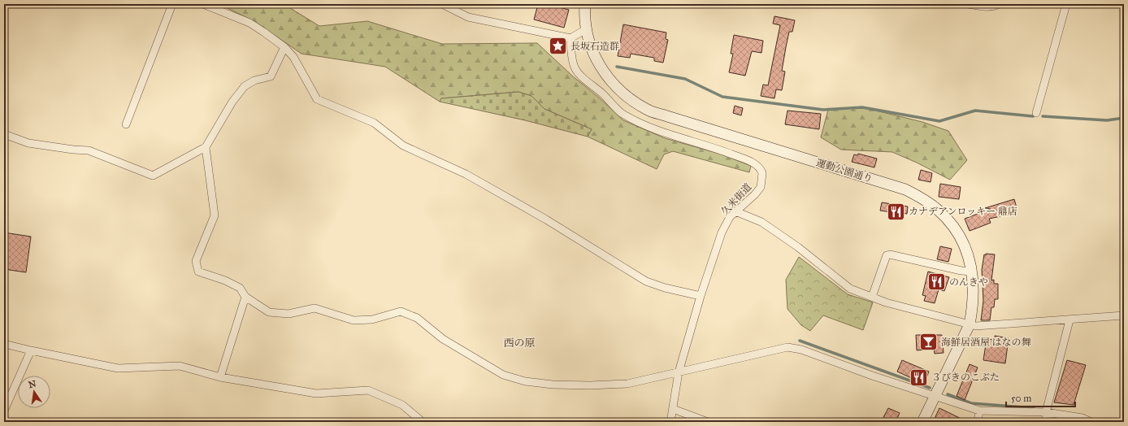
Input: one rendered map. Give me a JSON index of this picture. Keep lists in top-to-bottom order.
{
  "streets": {
    "street": ["運動公園通り", "久米街道"]
  },
  "districts": ["西の原"],
  "places": {
    "place": ["長坂石造群"],
    "restaurant": ["カナデアンロッキー 鼎店", "のんきや", "３びきのこぶた"],
    "bar": ["海鮮居酒屋 はなの舞"]
  },
  "scale_bar": "50 m",
  "north": "top"
}
